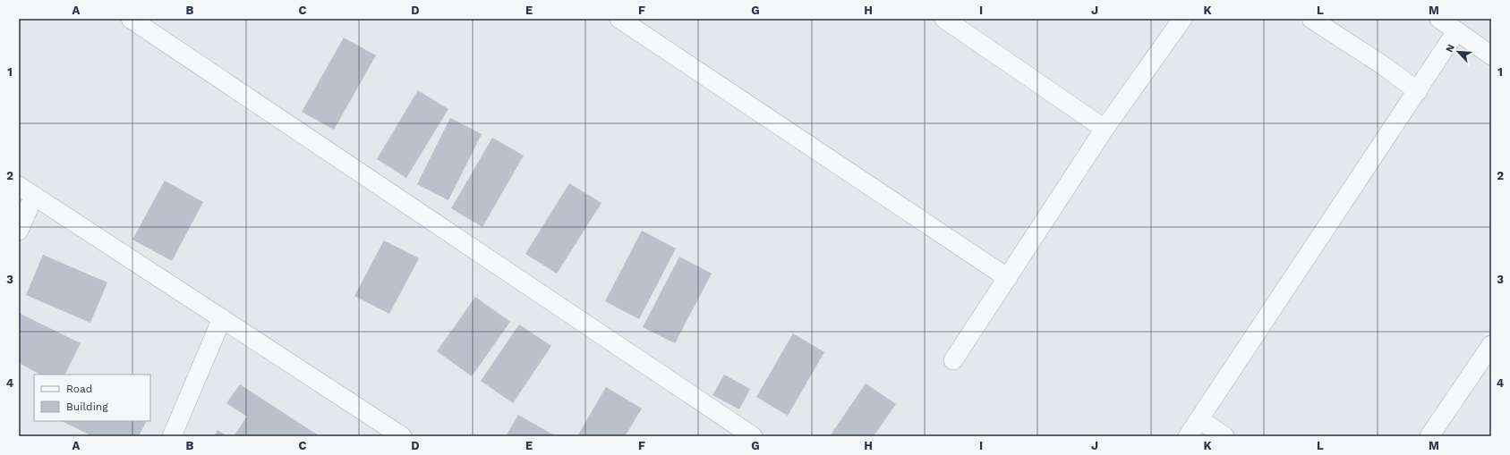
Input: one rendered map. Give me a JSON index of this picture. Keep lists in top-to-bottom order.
{
  "legend": ["Road", "Building"],
  "north": "top left",
  "grid": {
    "columns": [
      "A",
      "B",
      "C",
      "D",
      "E",
      "F",
      "G",
      "H",
      "I",
      "J",
      "K",
      "L",
      "M"
    ],
    "rows": [
      "1",
      "2",
      "3",
      "4"
    ]
  }
}
